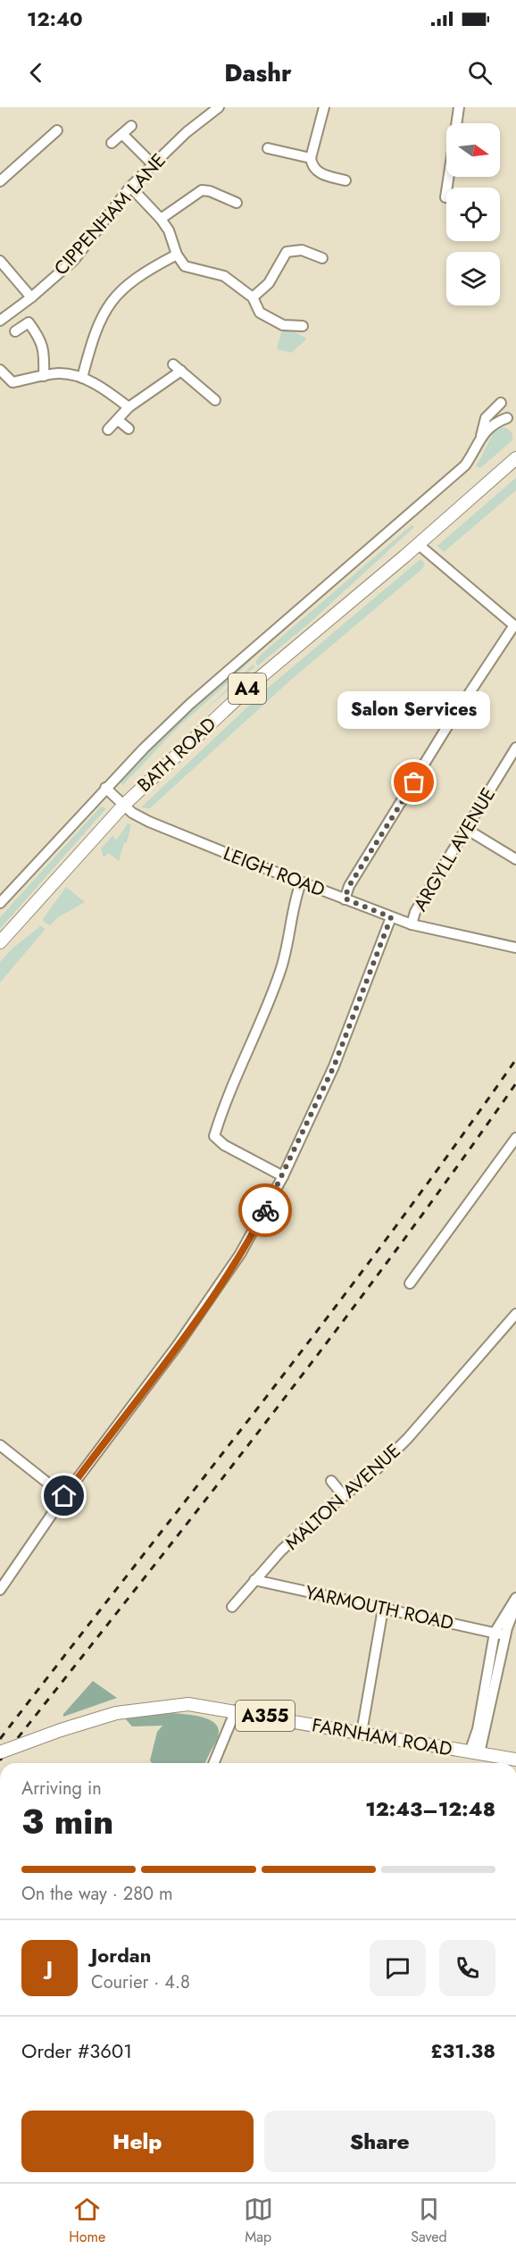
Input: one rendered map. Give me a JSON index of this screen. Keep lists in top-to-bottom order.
{
  "streets": {
    "main road": [
      "A4",
      "BATH ROAD",
      "A355",
      "FARNHAM ROAD"
    ],
    "street": [
      "CIPPENHAM LANE",
      "ARGYLL AVENUE",
      "LEIGH ROAD",
      "MALTON AVENUE",
      "YARMOUTH ROAD"
    ]
  },
  "crossings": [
    ["BATH ROAD", "LEIGH ROAD"],
    ["ARGYLL AVENUE", "LEIGH ROAD"],
    ["MALTON AVENUE", "YARMOUTH ROAD"]
  ],
  "places": ["Salon Services"],
  "north": "right",
  "page": {
    "status": "12:40",
    "header": "Dashr",
    "bubble": "Salon Services",
    "heading": ["3 min", "Arriving in", "12:43–12:48"],
    "panel": [
      "Jordan",
      "Courier · 4.8",
      "Order #3601",
      "£31.38"
    ],
    "bar": "On the way · 280 m",
    "round": "J",
    "buttons": ["Help", "Share"],
    "tabs": ["Home", "Map", "Saved"]
  }
}
